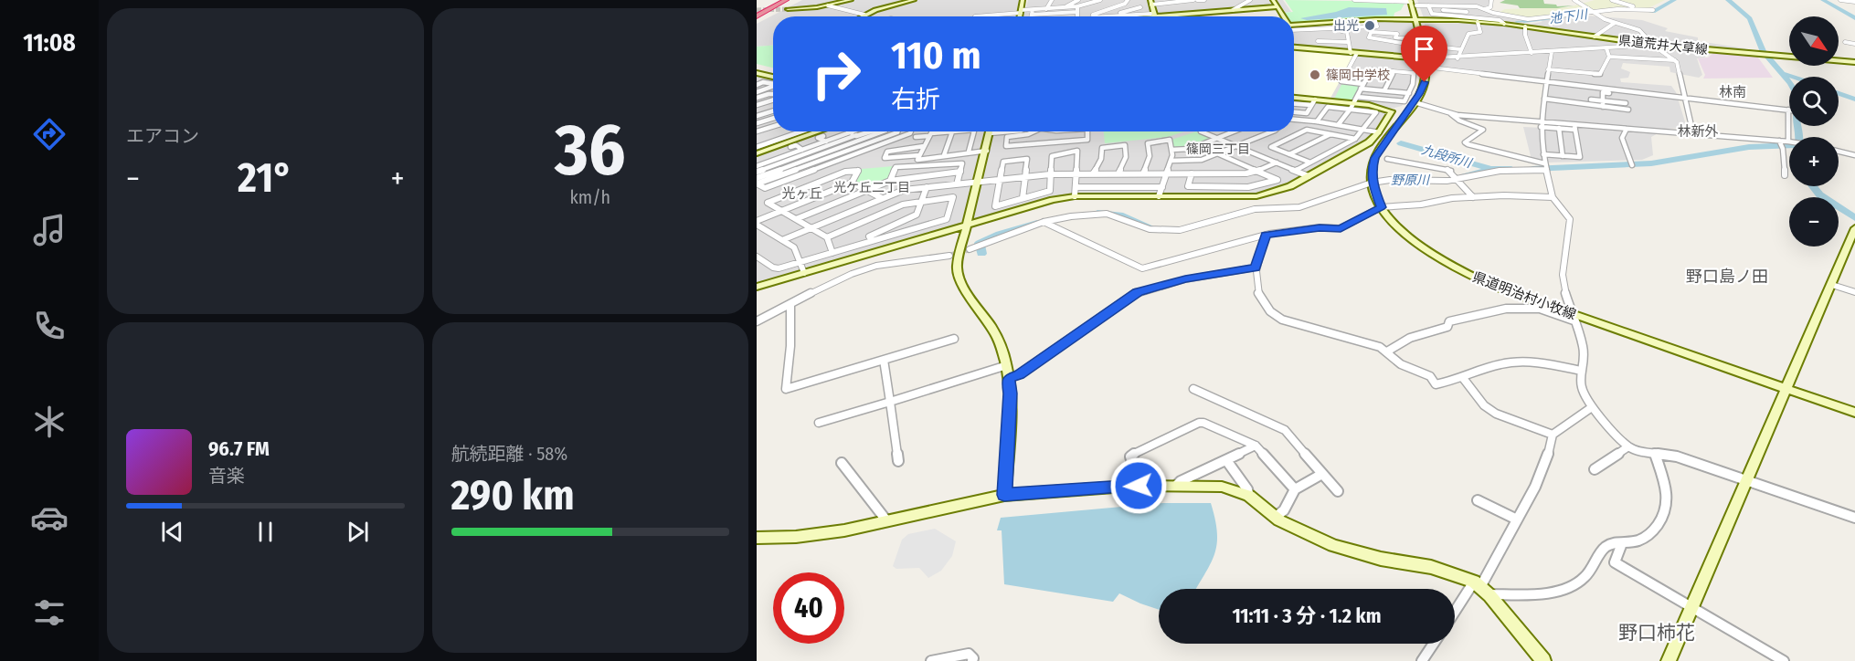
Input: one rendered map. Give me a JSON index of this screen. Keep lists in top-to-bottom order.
{
  "streets": {
    "street": ["県道荒井大草線", "県道明治村小牧線"]
  },
  "districts": [
    "林南",
    "林新外",
    "篠岡三丁目",
    "光ケ丘二丁目",
    "光ヶ丘",
    "野口島ノ田",
    "野口柿花"
  ],
  "water": ["池下川", "九段所川", "野原川"],
  "places": ["出光", "篠岡中学校"],
  "north": "bottom right",
  "page": {
    "tabs": "11:08",
    "tile": [
      "エアコン",
      ["36", "km/h"],
      ["航続距離 · 58%", "290 km"]
    ],
    "map_buttons": ["+", "−"],
    "turn": ["110 m", "右折"],
    "heat": ["−", "21°", "+"],
    "song": ["96.7 FM", "音楽"],
    "limit": "40",
    "trip": "11:11 · 3 分 · 1.2 km"
  }
}
